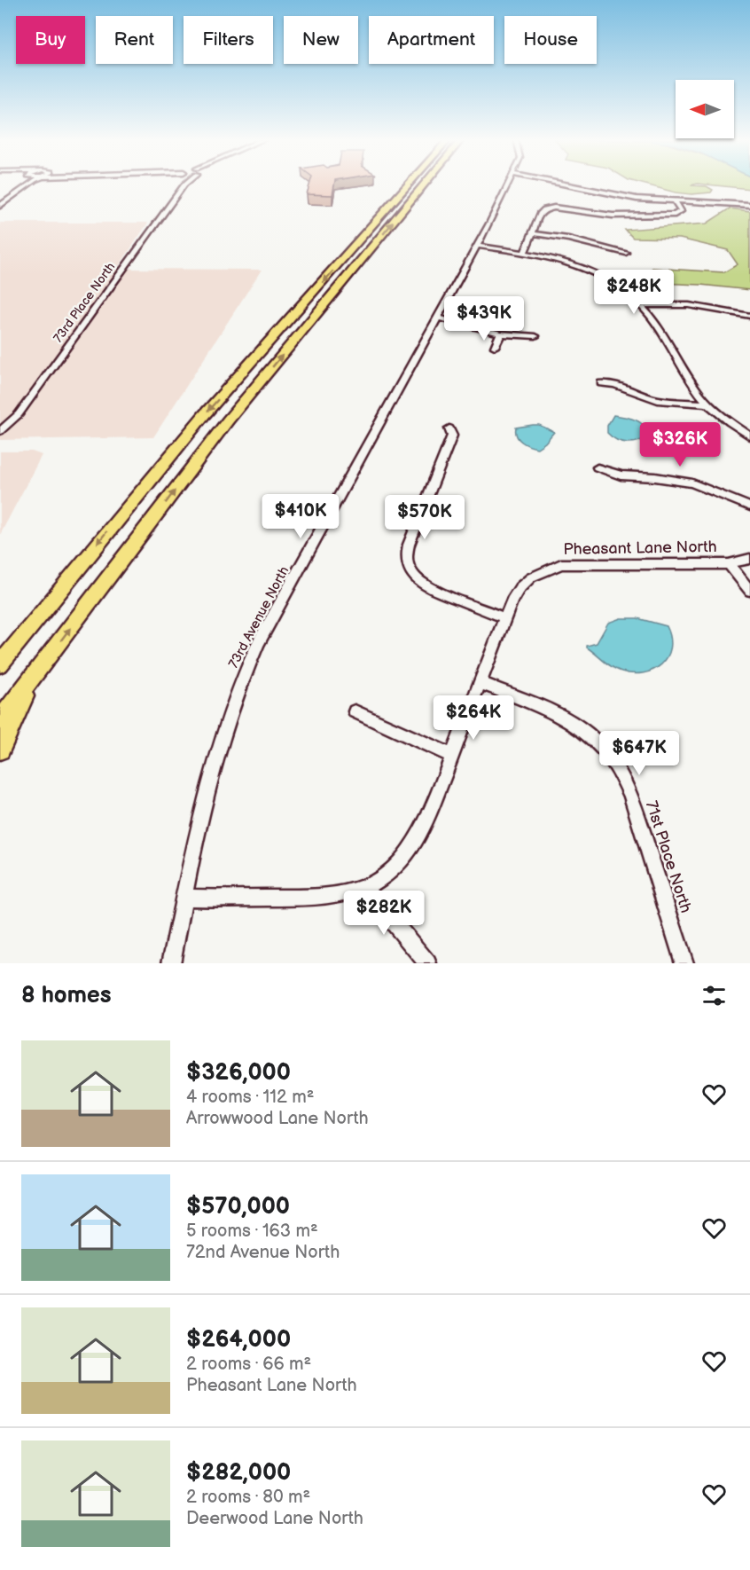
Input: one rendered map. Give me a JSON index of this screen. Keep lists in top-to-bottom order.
{
  "streets": {
    "street": [
      "73rd Place North",
      "Pheasant Lane North",
      "73rd Avenue North",
      "71st Place North"
    ]
  },
  "crossings": [
    ["Pheasant Lane North", "73rd Avenue North"],
    ["Pheasant Lane North", "71st Place North"]
  ],
  "north": "left",
  "page": {
    "chip": [
      "Buy",
      "Rent",
      "Filters",
      "New",
      "Apartment",
      "House"
    ],
    "price": [
      "$248K",
      "$439K",
      "$326K",
      "$410K",
      "$570K",
      "$264K",
      "$647K",
      "$282K"
    ],
    "heading": "8 homes",
    "list": [
      {
        "name": "$326,000",
        "note": "4 rooms · 112 m² · Arrowwood Lane North"
      },
      {
        "name": "$570,000",
        "note": "5 rooms · 163 m² · 72nd Avenue North"
      },
      {
        "name": "$264,000",
        "note": "2 rooms · 66 m² · Pheasant Lane North"
      },
      {
        "name": "$282,000",
        "note": "2 rooms · 80 m² · Deerwood Lane North"
      }
    ]
  }
}
